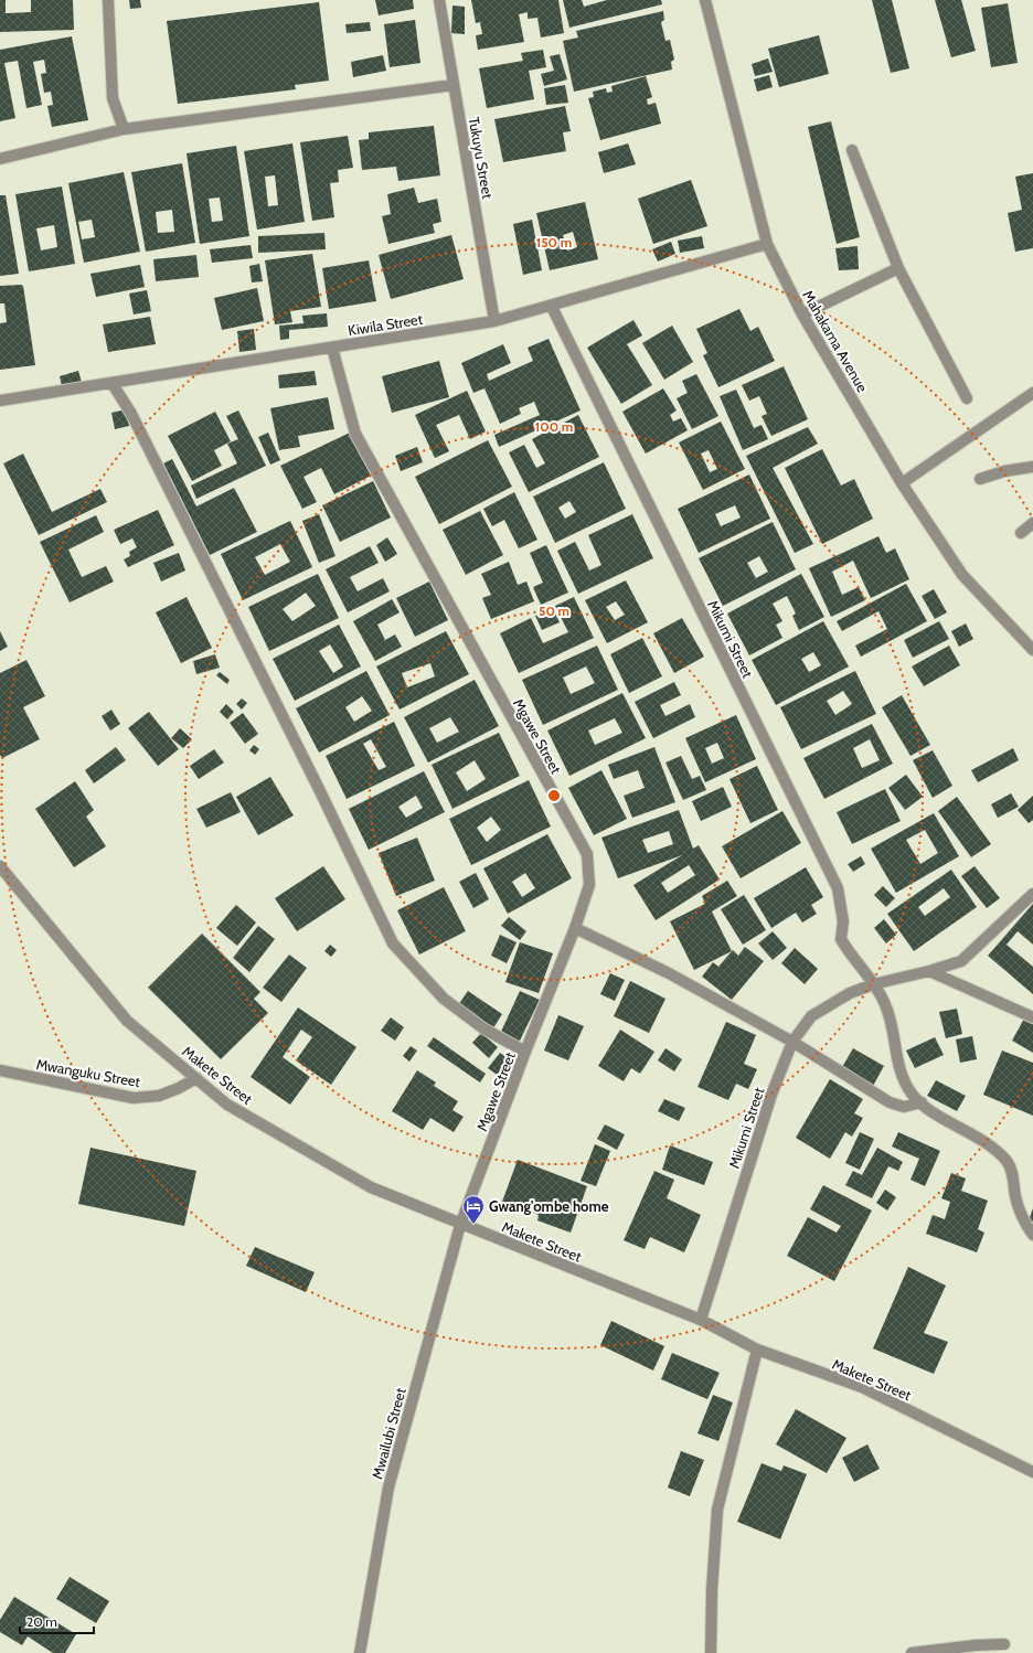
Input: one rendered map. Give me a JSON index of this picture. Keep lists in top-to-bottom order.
{
  "streets": {
    "street": [
      "Tukuyu Street",
      "Kiwila Street",
      "Mahakama Avenue",
      "Mikumi Street",
      "Mgawe Street",
      "Mwanguku Street",
      "Makete Street",
      "Mwailubi Street"
    ]
  },
  "crossings": [
    ["Tukuyu Street", "Kiwila Street"],
    ["Kiwila Street", "Mahakama Avenue"],
    ["Kiwila Street", "Mikumi Street"],
    ["Kiwila Street", "Mgawe Street"],
    ["Mikumi Street", "Makete Street"],
    ["Mgawe Street", "Makete Street"],
    ["Mgawe Street", "Mwailubi Street"],
    ["Mwanguku Street", "Makete Street"],
    ["Makete Street", "Mwailubi Street"]
  ],
  "places": {
    "hotel": ["Gwang'ombe home"]
  },
  "scale_bar": "20 m",
  "rings": ["150 m", "100 m", "50 m"]
}
